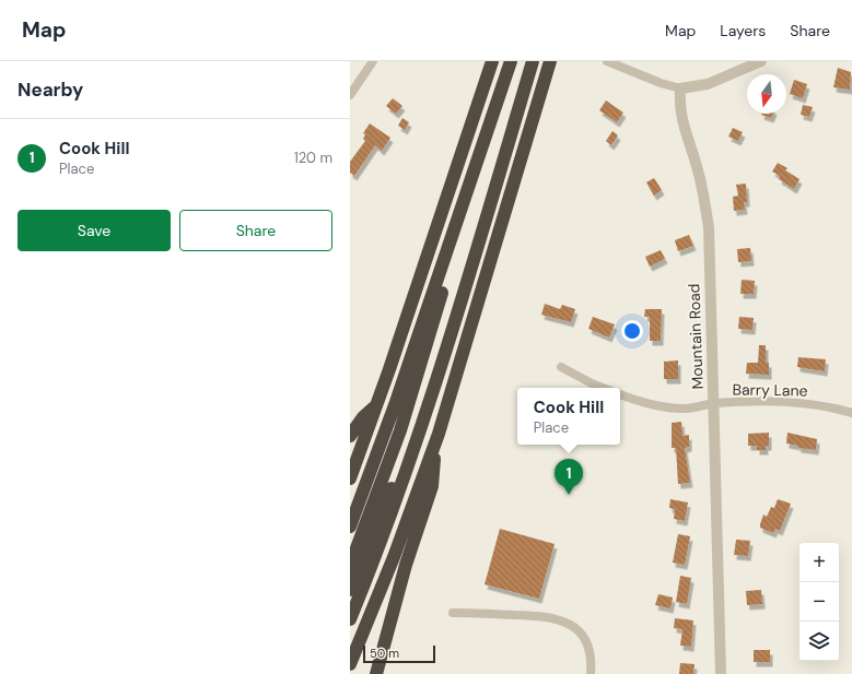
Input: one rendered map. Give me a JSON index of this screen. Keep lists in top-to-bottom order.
{
  "streets": {
    "street": ["Mountain Road", "Barry Lane"]
  },
  "crossings": [
    ["Mountain Road", "Barry Lane"]
  ],
  "scale_bar": "50 m",
  "north": "bottom",
  "page": {
    "header": "Map",
    "nav": ["Map", "Layers", "Share"],
    "heading": "Nearby",
    "list": [
      {
        "mark": "1",
        "name": "Cook Hill",
        "note": "Place",
        "value": "120 m"
      }
    ],
    "buttons": ["Save", "Share"],
    "popup": ["Cook Hill", "Place"],
    "pins": "1",
    "map_buttons": ["+", "−"],
    "scale": "50 m"
  }
}
